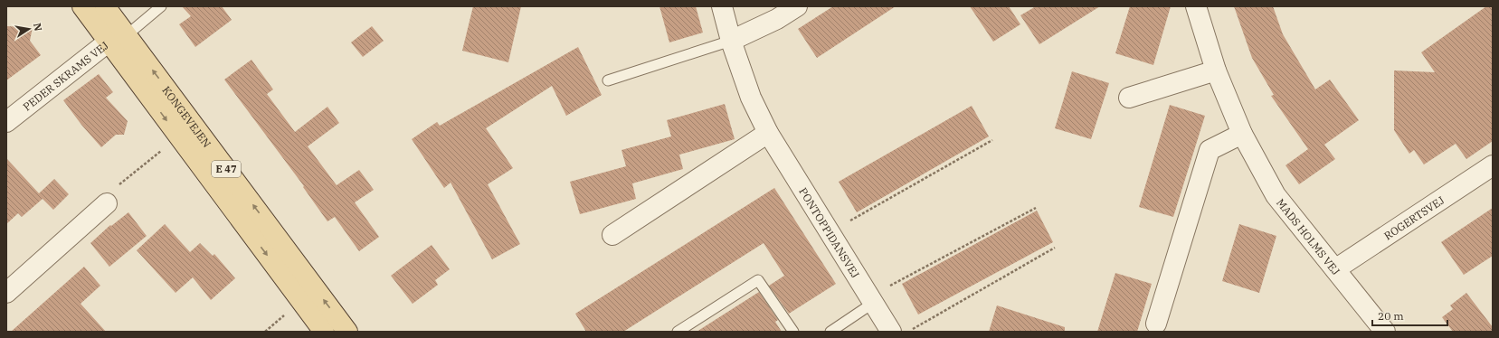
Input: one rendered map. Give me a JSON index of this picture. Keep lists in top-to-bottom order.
{
  "streets": {
    "main road": ["KONGEVEJEN", "E 47"],
    "street": [
      "PEDER SKRAMS VEJ",
      "ROGERTSVEJ",
      "PONTOPPIDANSVEJ",
      "MADS HOLMS VEJ"
    ]
  },
  "crossings": [
    ["PEDER SKRAMS VEJ", "KONGEVEJEN"],
    ["ROGERTSVEJ", "MADS HOLMS VEJ"]
  ],
  "scale_bar": "20 m",
  "north": "right"
}
